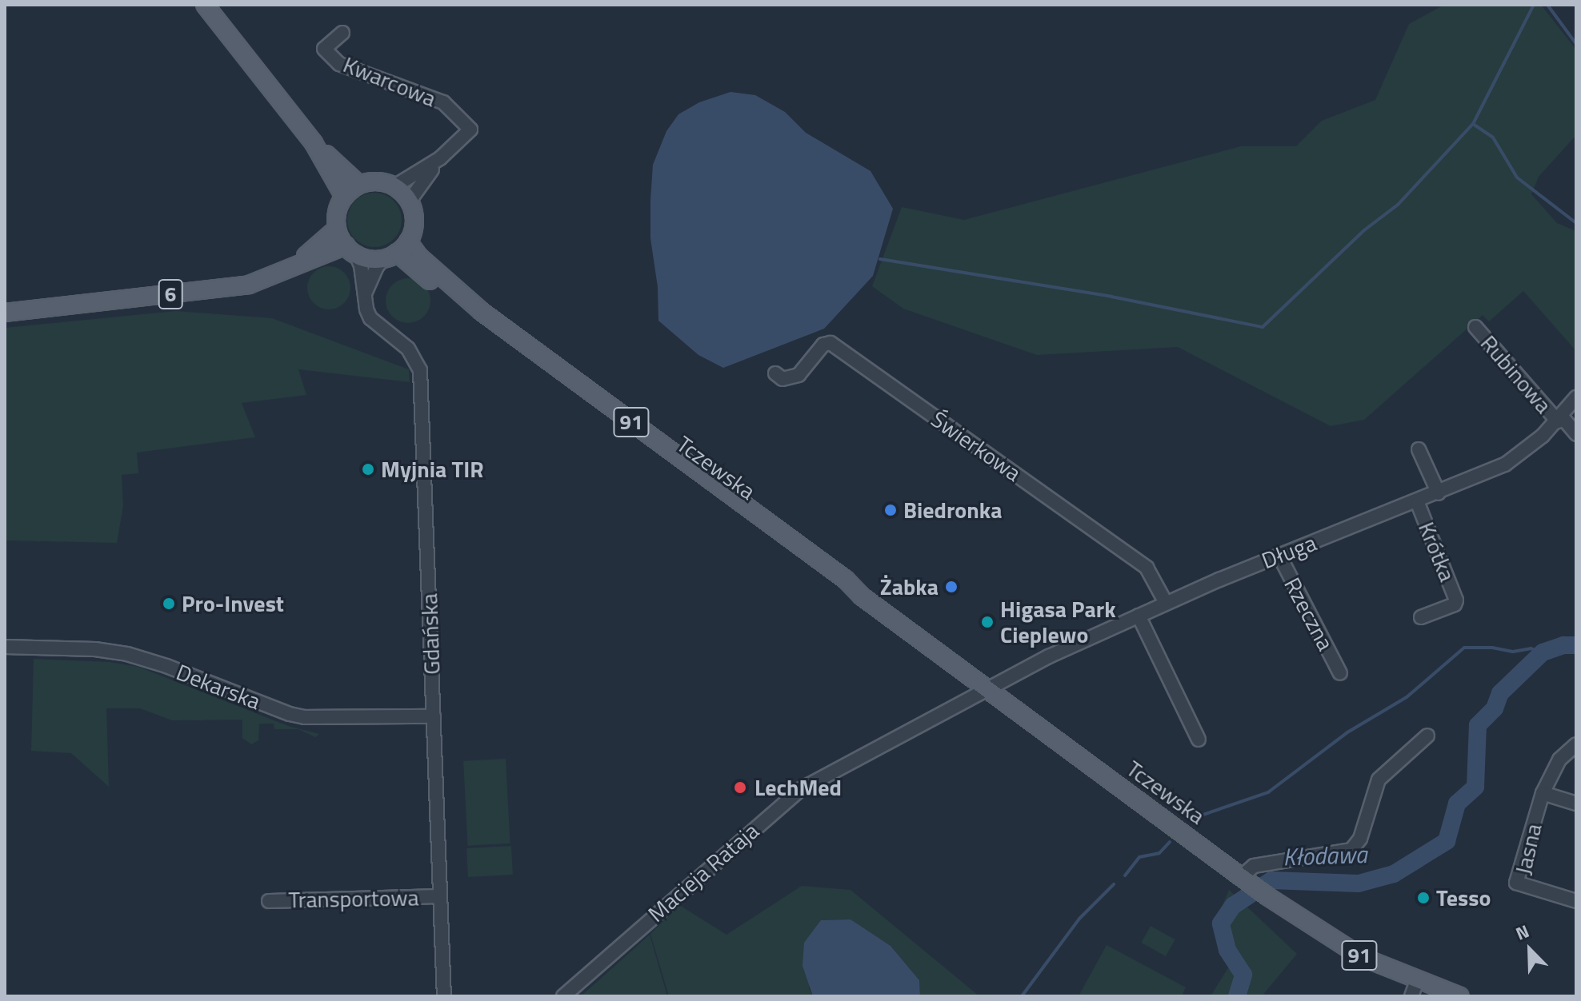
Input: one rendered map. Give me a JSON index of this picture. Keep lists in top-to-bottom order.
{
  "streets": {
    "main road": ["6", "91", "Tczewska"],
    "street": [
      "Kwarcowa",
      "Rubinowa",
      "Świerkowa",
      "Długa",
      "Krótka",
      "Rzeczna",
      "Gdańska",
      "Dekarska",
      "Jasna",
      "Macieja Rataja",
      "Transportowa"
    ]
  },
  "crossings": [
    ["Kwarcowa", "6"],
    ["Kwarcowa", "Tczewska"],
    ["Kwarcowa", "Gdańska"],
    ["6", "Tczewska"],
    ["6", "Gdańska"],
    ["Rubinowa", "Długa"],
    ["Świerkowa", "Długa"],
    ["Tczewska", "Długa"],
    ["Tczewska", "Gdańska"],
    ["Tczewska", "Macieja Rataja"],
    ["Długa", "Krótka"],
    ["Długa", "Rzeczna"],
    ["Długa", "Macieja Rataja"],
    ["Gdańska", "Dekarska"],
    ["Gdańska", "Transportowa"]
  ],
  "water": ["Kłodawa"],
  "places": [
    "Myjnia TIR",
    "Biedronka",
    "Żabka",
    "Pro-Invest",
    "Higasa Park Cieplewo",
    "LechMed",
    "Tesso"
  ],
  "north": "top left"
}
